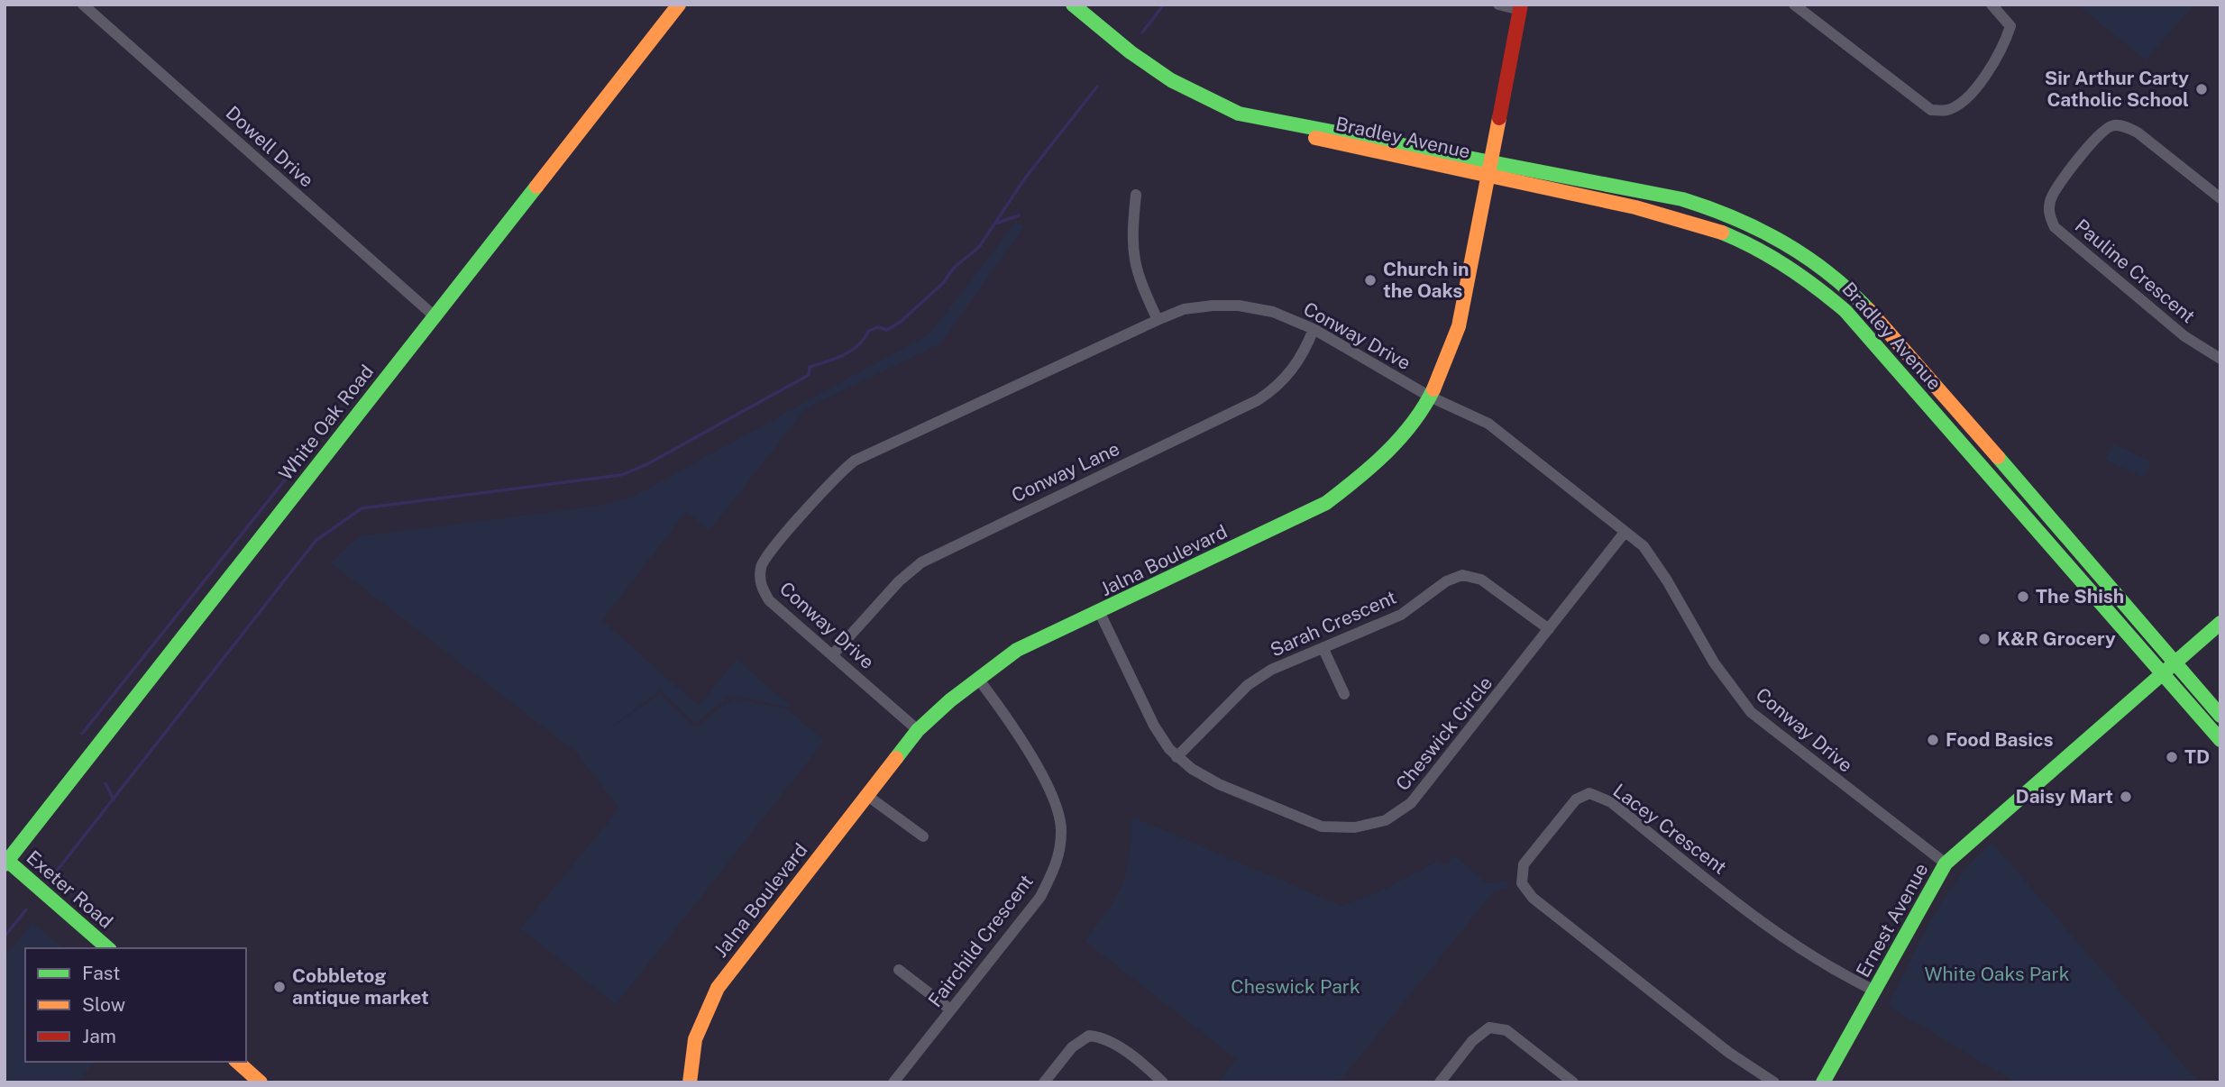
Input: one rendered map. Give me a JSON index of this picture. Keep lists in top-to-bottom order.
{
  "streets": {
    "street": [
      "Bradley Avenue",
      "Dowell Drive",
      "Pauline Crescent",
      "Conway Drive",
      "White Oak Road",
      "Conway Lane",
      "Jalna Boulevard",
      "Sarah Crescent",
      "Cheswick Circle",
      "Lacey Crescent",
      "Exeter Road",
      "Ernest Avenue",
      "Fairchild Crescent"
    ]
  },
  "crossings": [
    ["Bradley Avenue", "Jalna Boulevard"],
    ["Bradley Avenue", "Ernest Avenue"],
    ["Dowell Drive", "White Oak Road"],
    ["Conway Drive", "Conway Lane"],
    ["Conway Drive", "Jalna Boulevard"],
    ["Conway Drive", "Cheswick Circle"],
    ["Conway Drive", "Ernest Avenue"],
    ["White Oak Road", "Exeter Road"],
    ["Jalna Boulevard", "Cheswick Circle"],
    ["Jalna Boulevard", "Fairchild Crescent"],
    ["Sarah Crescent", "Cheswick Circle"],
    ["Lacey Crescent", "Ernest Avenue"]
  ],
  "parks": ["White Oaks Park", "Cheswick Park"],
  "places": [
    "Sir Arthur Carty Catholic School",
    "Church in the Oaks",
    "The Shish",
    "K&R Grocery",
    "Food Basics",
    "TD",
    "Daisy Mart",
    "Cobbletog antique market"
  ],
  "legend": ["Fast", "Slow", "Jam"]
}
